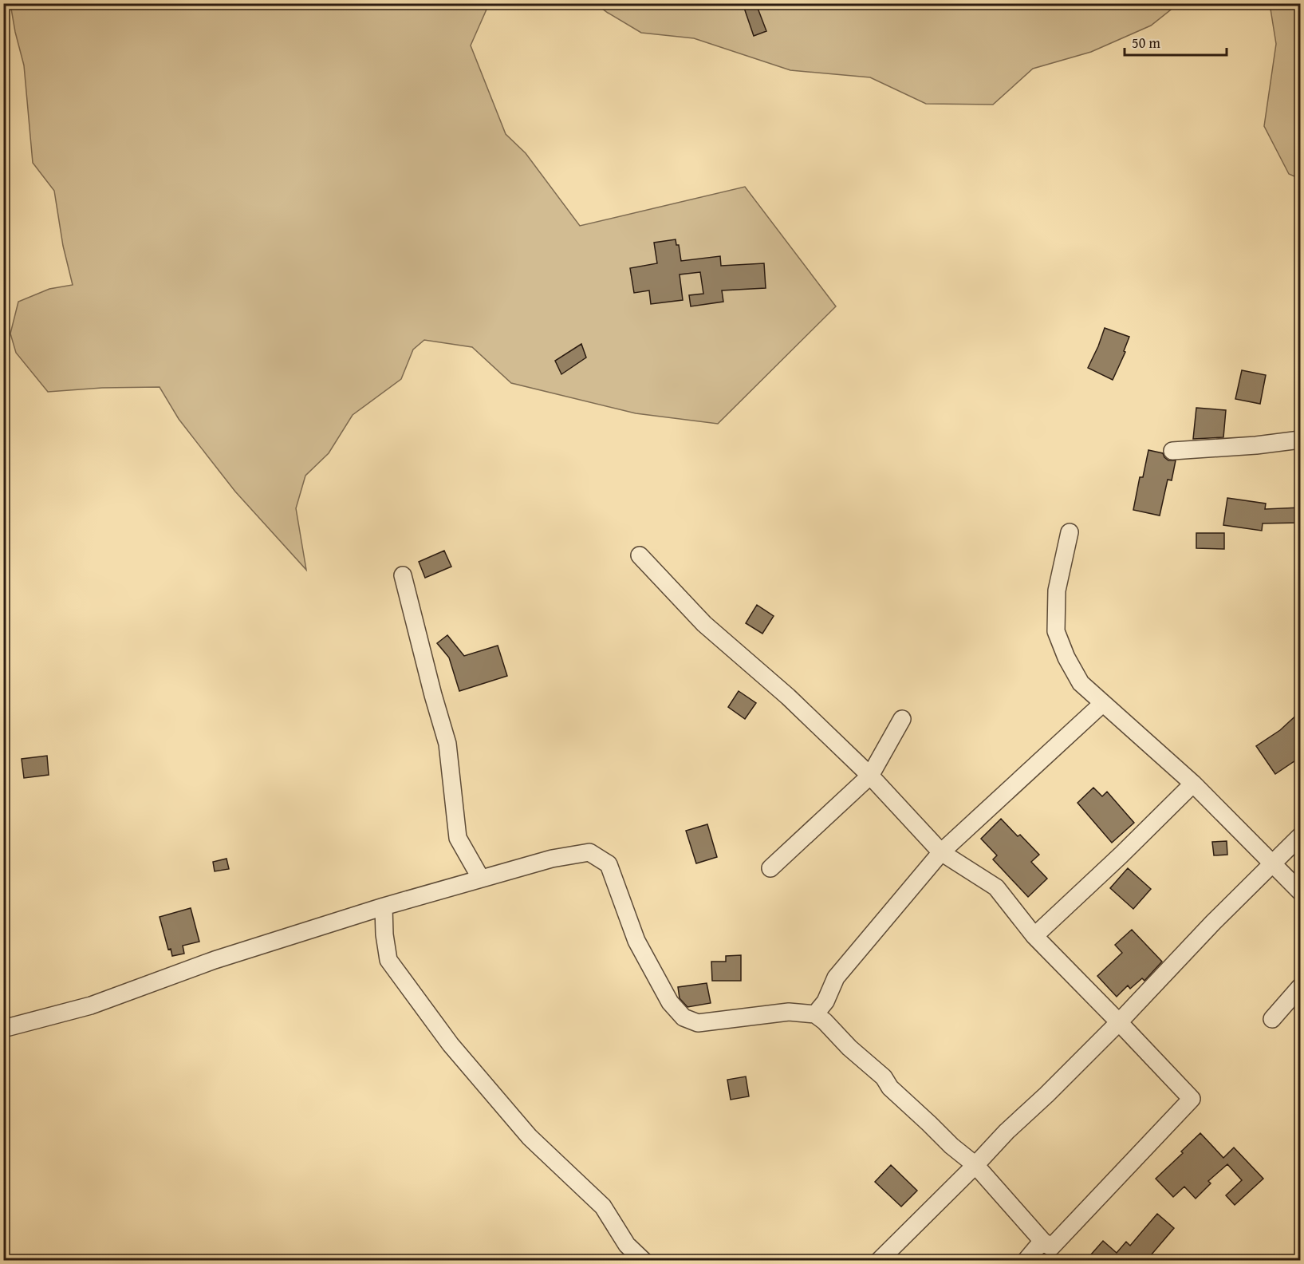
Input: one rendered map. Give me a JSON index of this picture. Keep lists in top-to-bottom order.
{
  "scale_bar": "50 m"
}
